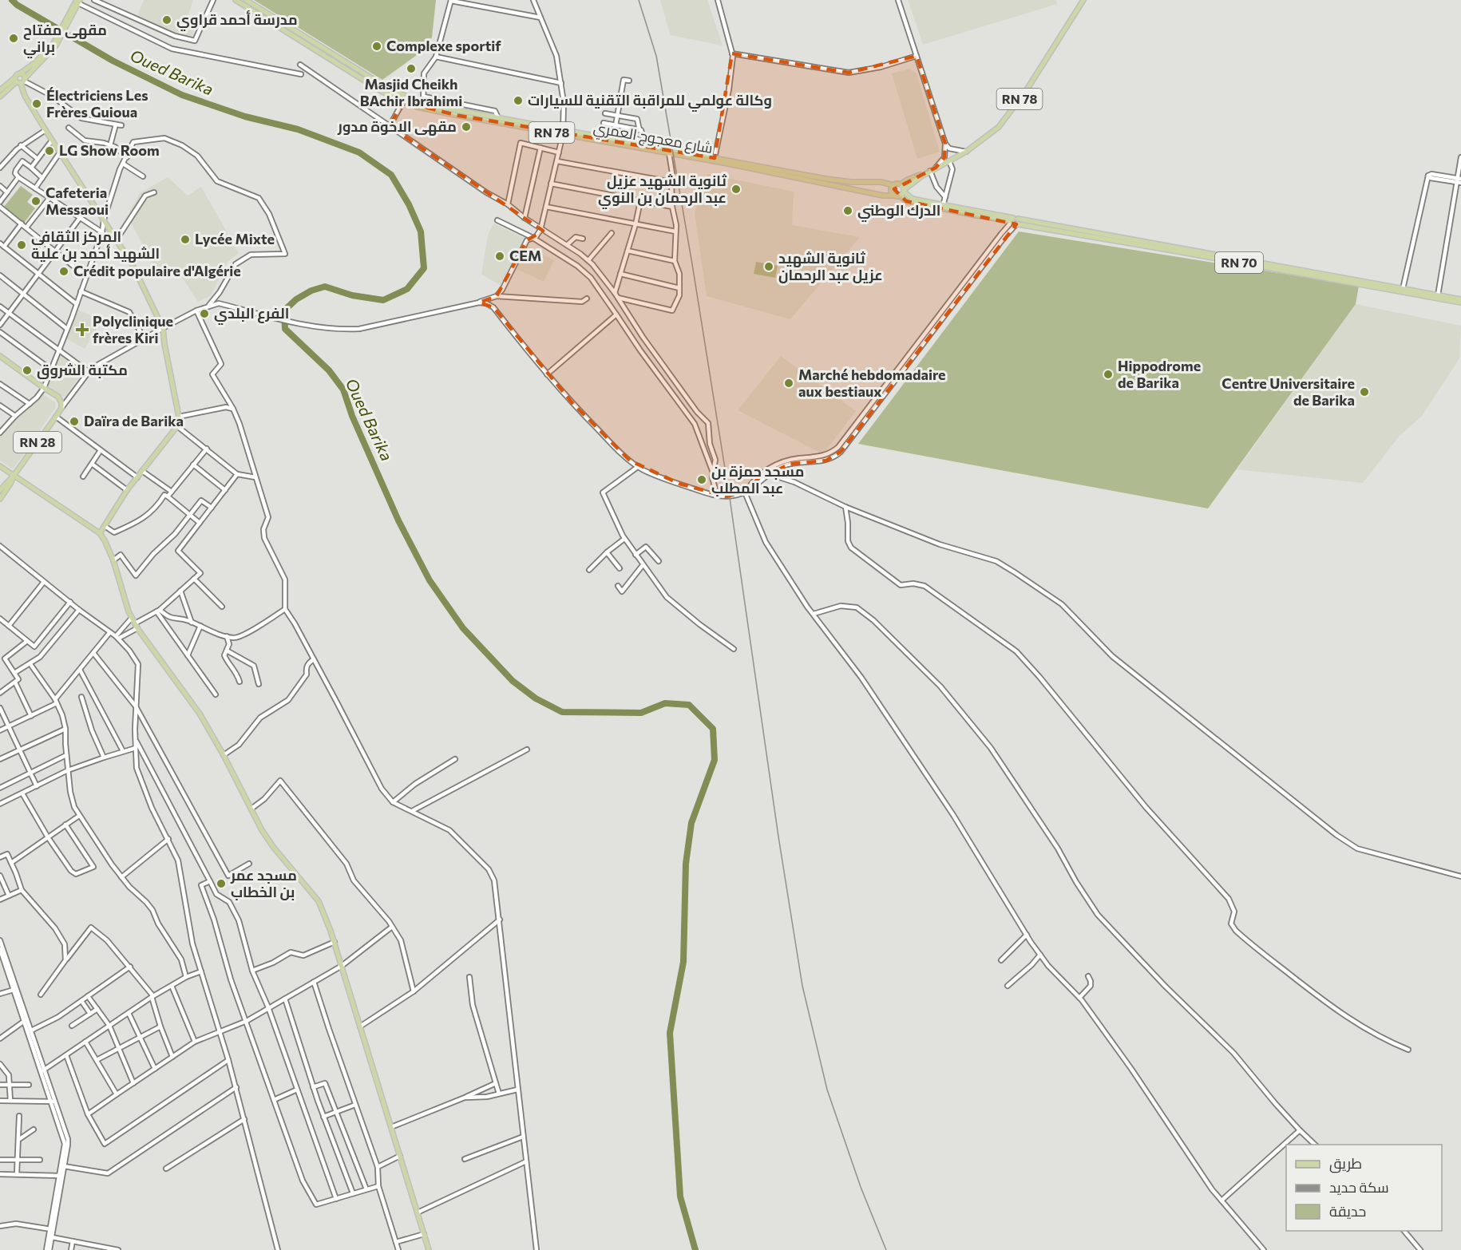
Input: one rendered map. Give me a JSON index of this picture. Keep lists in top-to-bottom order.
{
  "streets": {
    "main road": [
      "RN 78",
      "شارع معجوج العمري",
      "RN 70",
      "RN 28"
    ]
  },
  "crossings": [
    ["RN 78", "شارع معجوج العمري"],
    ["RN 78", "RN 70"],
    ["شارع معجوج العمري", "RN 70"]
  ],
  "water": ["Oued Barika"],
  "places": {
    "other": [
      "مدرسة أحمد قراوي",
      "مقهى مفتاح براني",
      "Complexe sportif",
      "Masjid Cheikh BAchir Ibrahimi",
      "وكالة عولمي للمراقبة التقنية للسيارات",
      "Électriciens Les Frères Guioua",
      "مقهى الاخوة مدور",
      "LG Show Room",
      "ثانوية الشهيد عزيل عبد الرحمان بن النوي",
      "Cafeteria Messaoui",
      "الدرك الوطني",
      "Lycée Mixte",
      "المركز الثقافي الشهيد أحمد بن علية",
      "CEM",
      "ثانوية الشهيد عزيل عبد الرحمان",
      "Crédit populaire d'Algérie",
      "الفرع البلدي",
      "مكتبة الشروق",
      "Hippodrome de Barika",
      "Marché hebdomadaire aux bestiaux",
      "Centre Universitaire de Barika",
      "Daïra de Barika",
      "مسجد حمزة بن عبد المطلب",
      "مسجد عمر بن الخطاب"
    ],
    "health": ["Polyclinique frères Kiri"]
  },
  "legend": ["طريق", "سكة حديد", "حديقة"]
}
